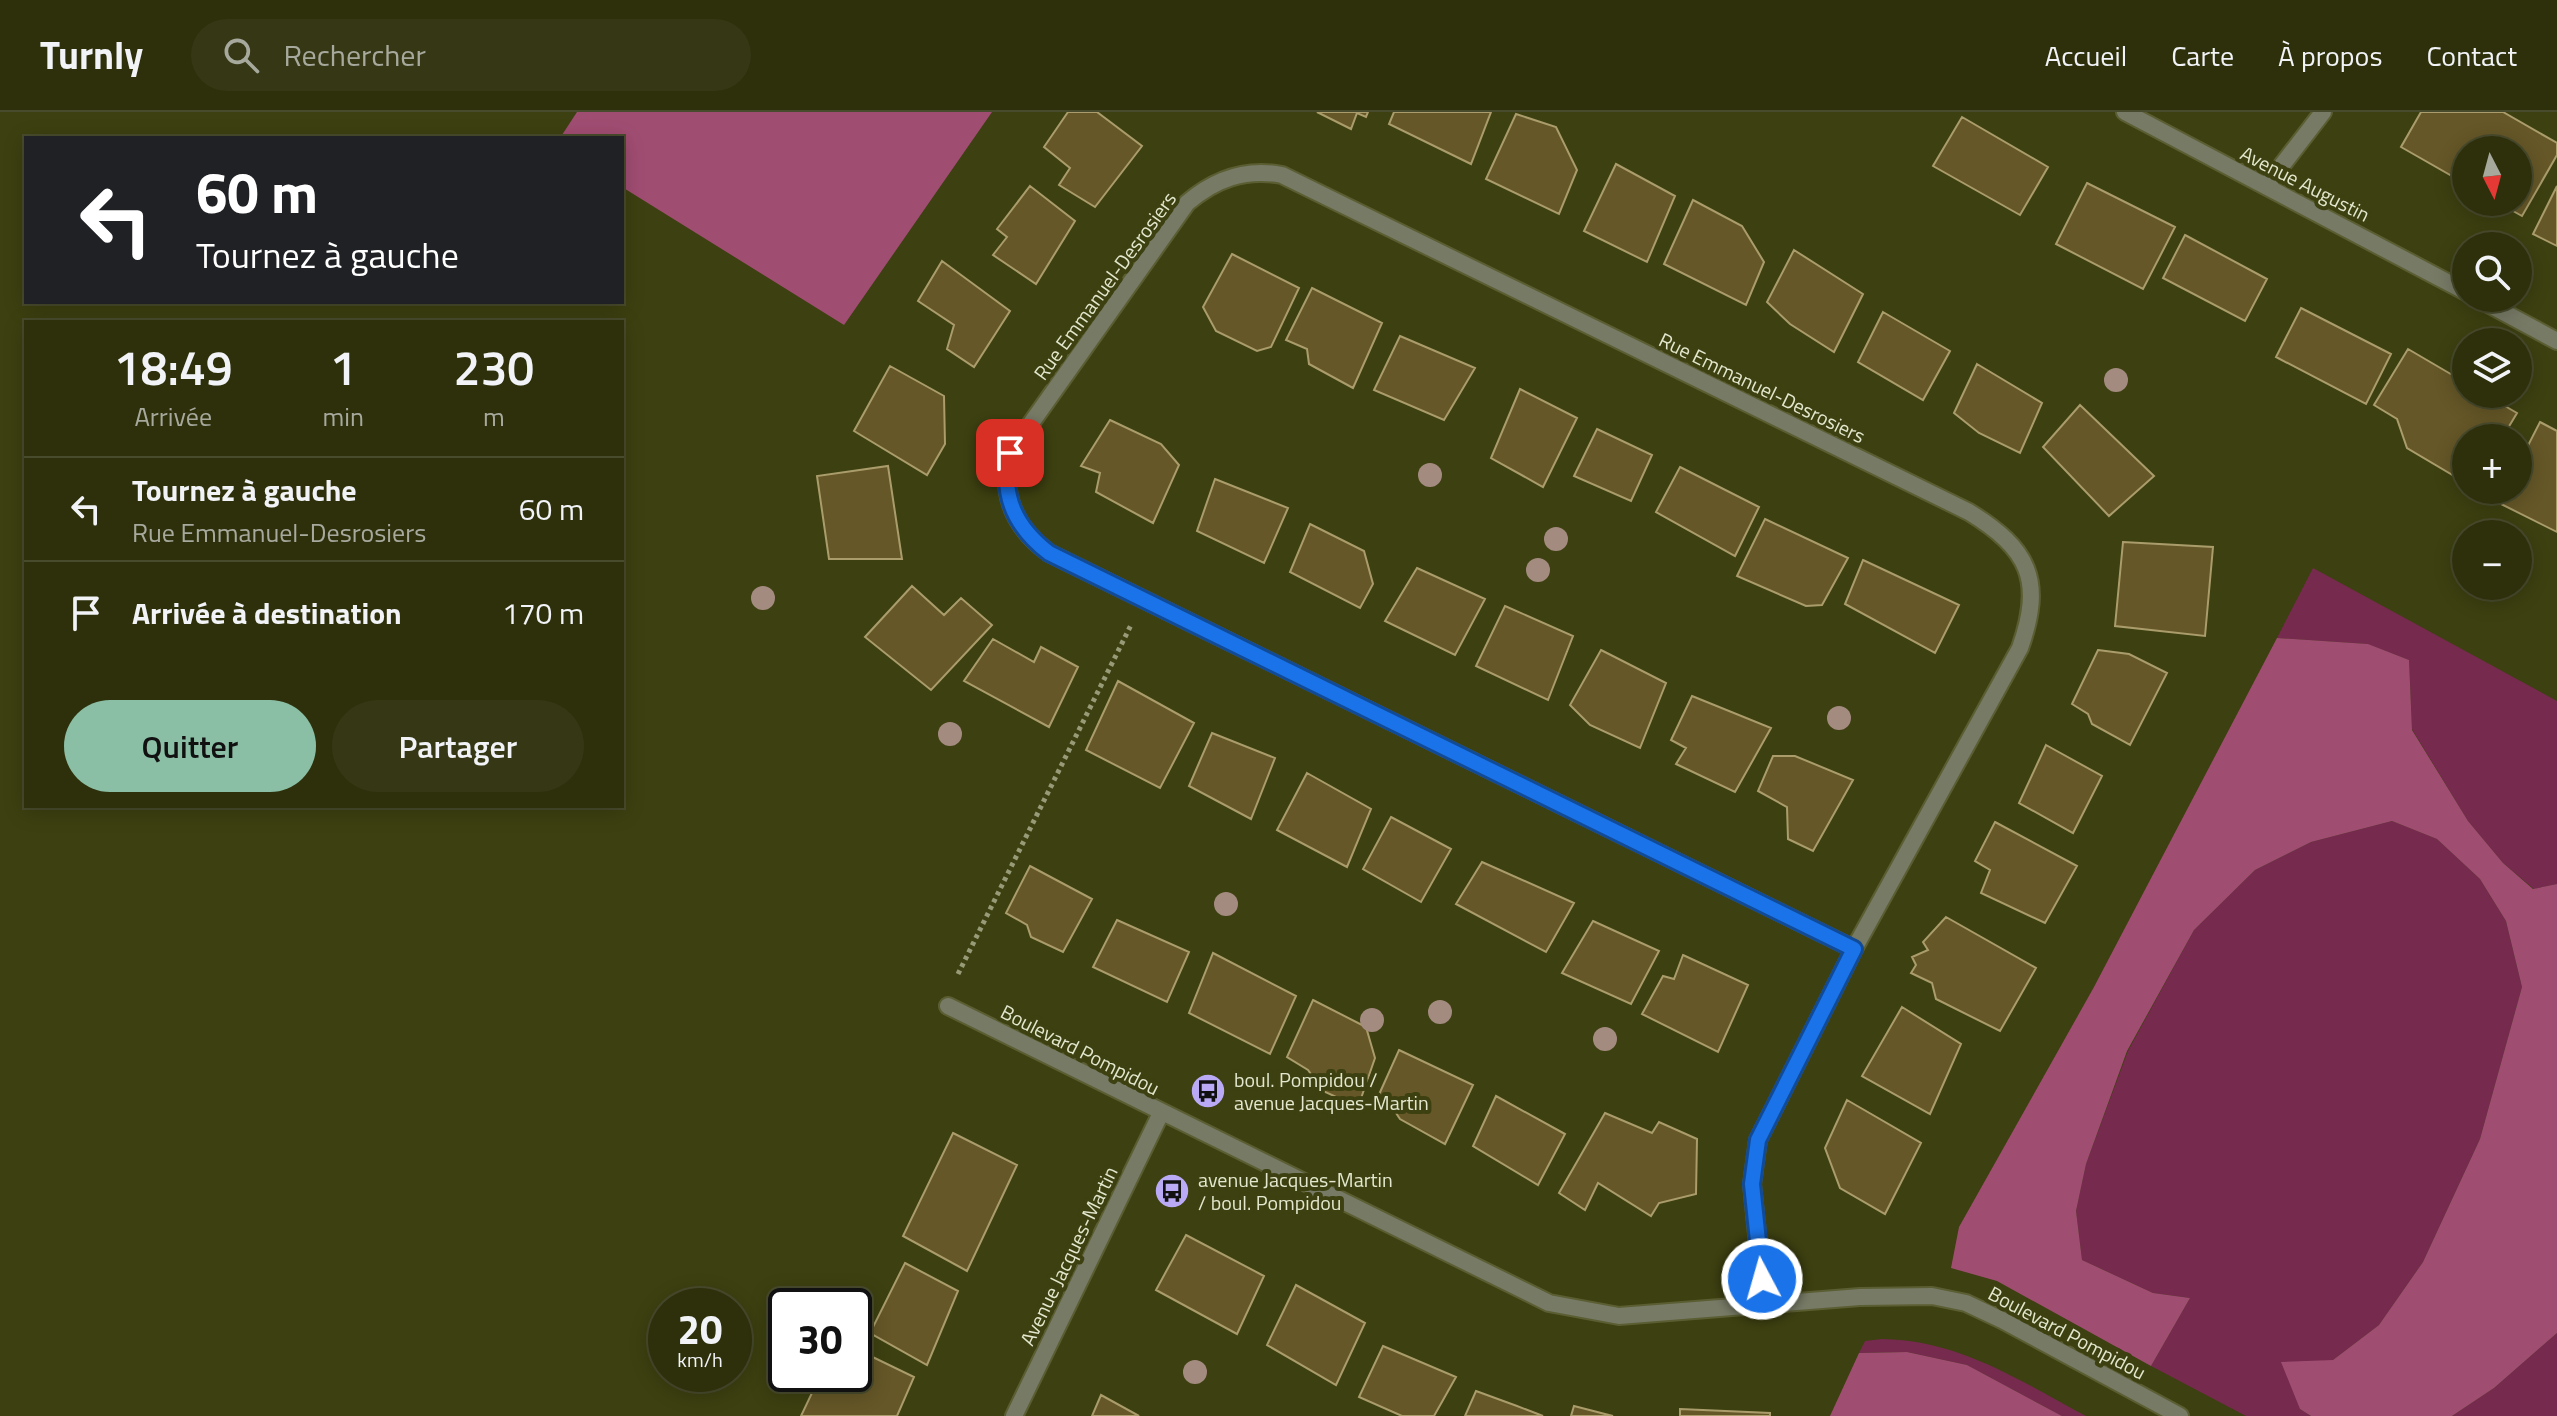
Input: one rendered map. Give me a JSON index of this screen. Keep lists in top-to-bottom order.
{
  "streets": {
    "street": [
      "Avenue Augustin",
      "Rue Emmanuel-Desrosiers",
      "Boulevard Pompidou",
      "Avenue Jacques-Martin"
    ]
  },
  "crossings": [
    ["Rue Emmanuel-Desrosiers", "Boulevard Pompidou"],
    ["Boulevard Pompidou", "Avenue Jacques-Martin"]
  ],
  "places": {
    "bus stop": ["boul. Pompidou / avenue Jacques-Martin", "avenue Jacques-Martin / boul. Pompidou"]
  },
  "north": "bottom",
  "page": {
    "header": "Turnly",
    "search": "Rechercher",
    "nav": [
      "Accueil",
      "Carte",
      "À propos",
      "Contact"
    ],
    "map_buttons": ["+", "−"],
    "turn": ["60 m", "Tournez à gauche"],
    "eta": [
      "18:49",
      "Arrivée",
      "1",
      "min",
      "230",
      "m"
    ],
    "list": [
      {
        "name": "Tournez à gauche",
        "note": "Rue Emmanuel-Desrosiers",
        "value": "60 m"
      },
      {
        "name": "Arrivée à destination",
        "value": "170 m"
      }
    ],
    "buttons": ["Quitter", "Partager"],
    "speed": "20 km/h",
    "limit": "30"
  }
}
